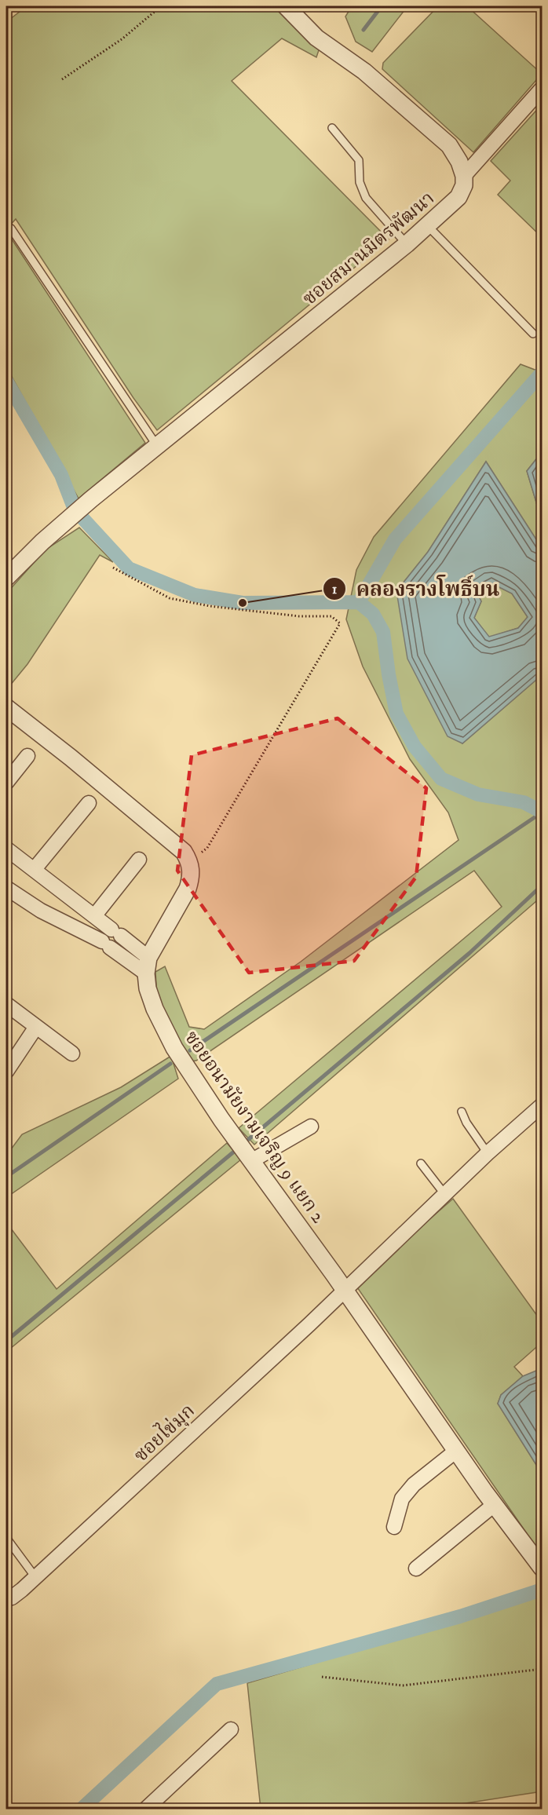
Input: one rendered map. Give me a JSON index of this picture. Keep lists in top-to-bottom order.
{
  "streets": {
    "street": ["ซอยสมานมิตรพัฒนา", "ซอยอนามัยงามเจริญ 9 แยก 2", "ซอยไข่มุก"]
  },
  "crossings": [
    ["ซอยอนามัยงามเจริญ 9 แยก 2", "ซอยไข่มุก"]
  ],
  "places": ["คลองรางโพธิ์บน"]
}
